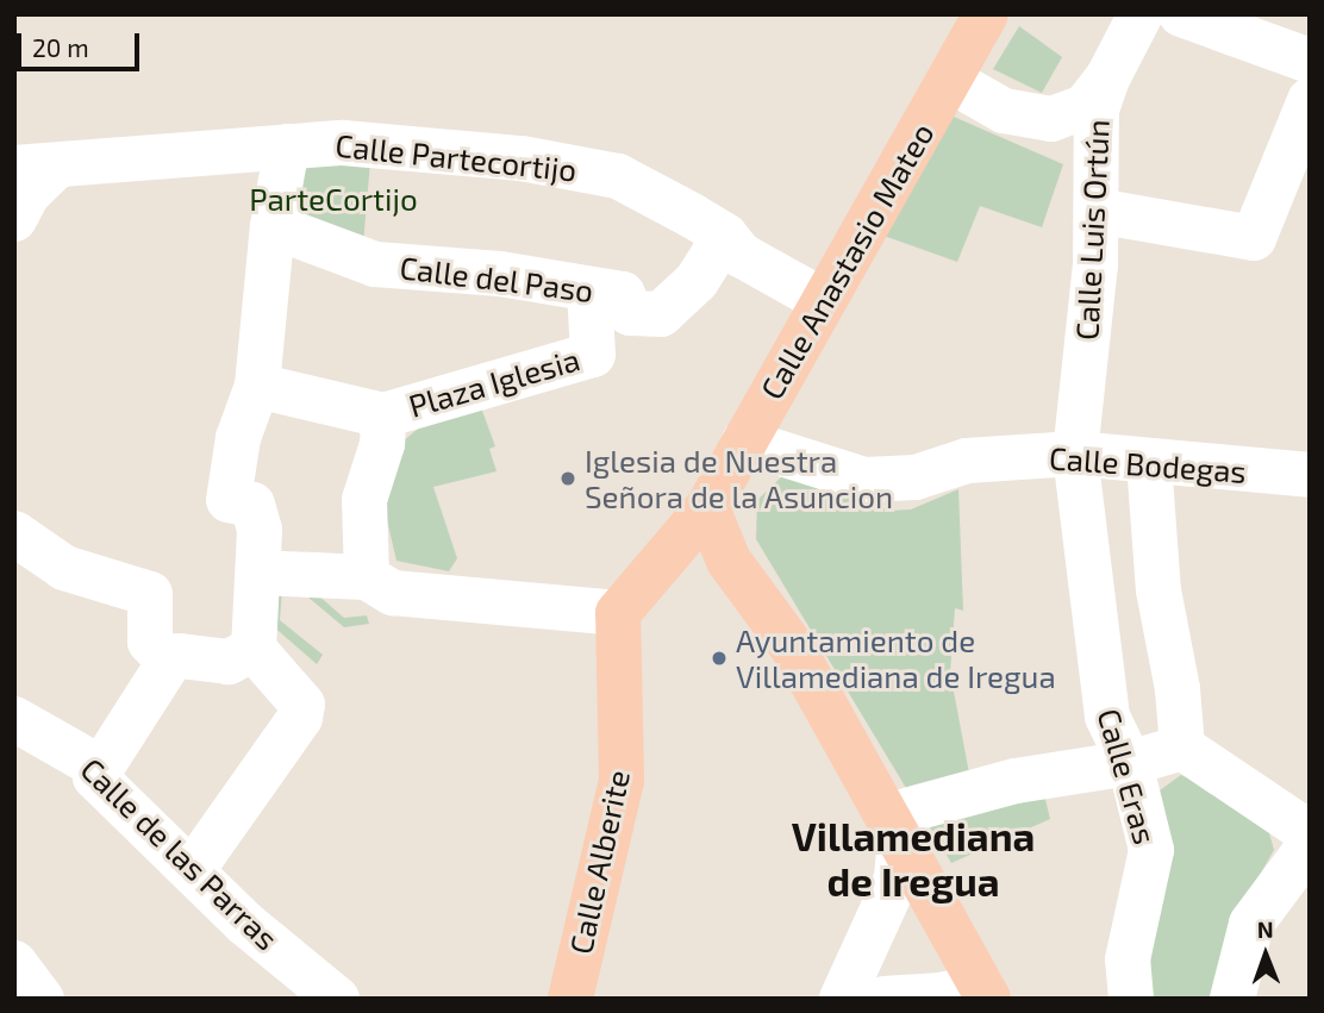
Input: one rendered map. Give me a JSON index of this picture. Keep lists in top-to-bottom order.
{
  "streets": {
    "main road": ["Calle Anastasio Mateo", "Calle Alberite"],
    "street": [
      "Calle Partecortijo",
      "Calle Luis Ortún",
      "Calle del Paso",
      "Plaza Iglesia",
      "Calle Bodegas",
      "Calle Eras",
      "Calle de las Parras"
    ]
  },
  "crossings": [
    ["Calle Partecortijo", "Calle Anastasio Mateo"],
    ["Calle Partecortijo", "Calle del Paso"],
    ["Calle Luis Ortún", "Calle Bodegas"],
    ["Calle Luis Ortún", "Calle Eras"],
    ["Calle Anastasio Mateo", "Calle Bodegas"],
    ["Calle del Paso", "Plaza Iglesia"],
    ["Calle Bodegas", "Calle Eras"]
  ],
  "districts": ["Villamediana de Iregua"],
  "parks": ["ParteCortijo"],
  "places": ["Iglesia de Nuestra Señora de la Asuncion", "Ayuntamiento de Villamediana de Iregua"],
  "scale_bar": "20 m",
  "north": "top"
}
